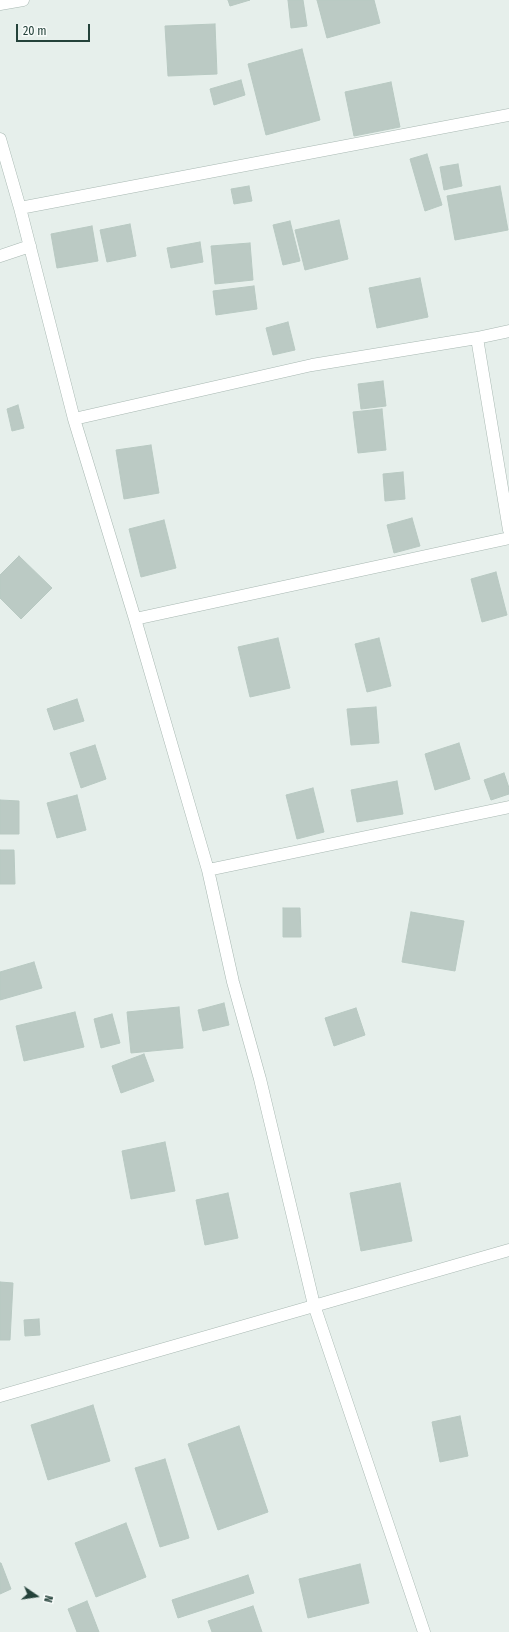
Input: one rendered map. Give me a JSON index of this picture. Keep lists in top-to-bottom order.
{
  "scale_bar": "20 m",
  "north": "right"
}
